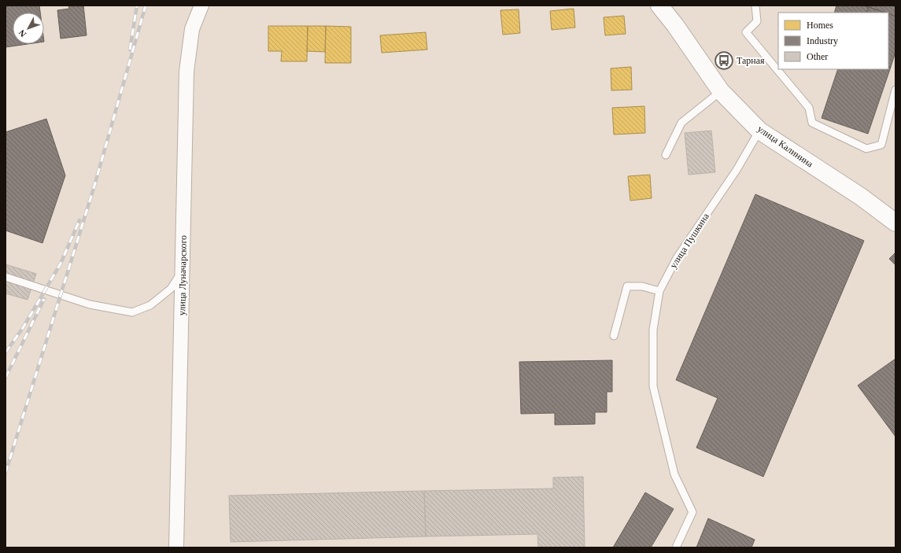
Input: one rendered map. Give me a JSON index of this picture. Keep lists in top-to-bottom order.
{
  "streets": {
    "main road": ["улица Калинина"],
    "street": ["улица Луначарского"],
    "lane": ["улица Пушкина"]
  },
  "crossings": [
    ["улица Калинина", "улица Пушкина"]
  ],
  "places": {
    "bus stop": ["Тарная"]
  },
  "legend": ["Homes", "Industry", "Other"],
  "north": "bottom left"
}
